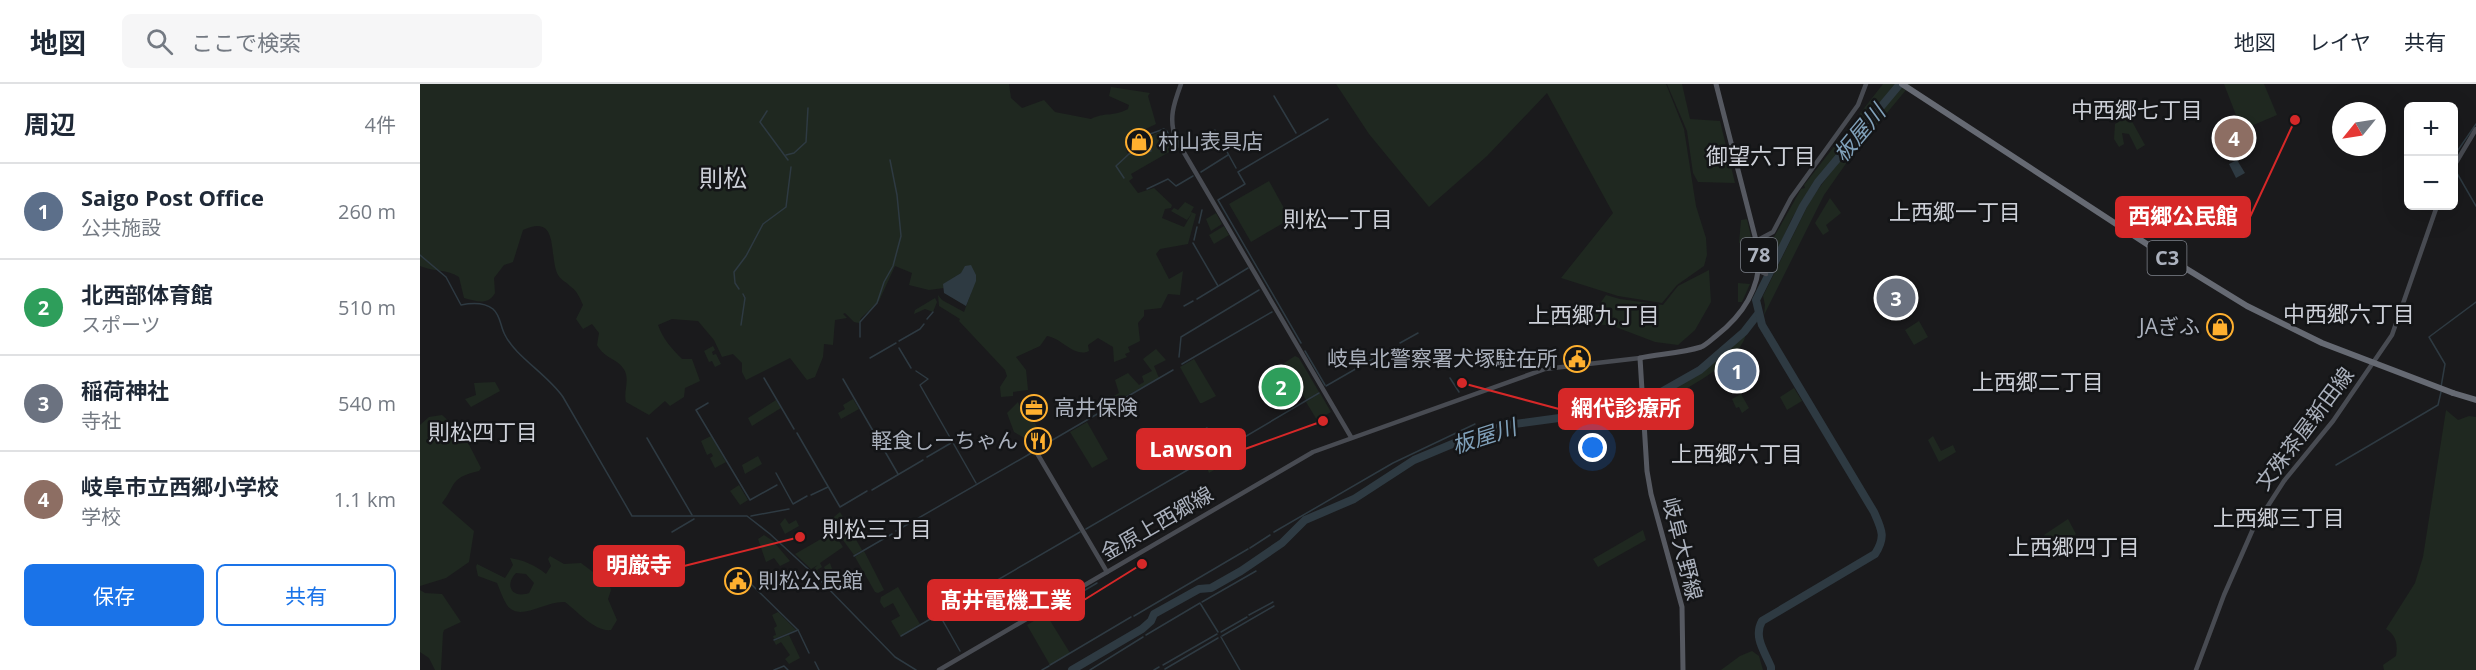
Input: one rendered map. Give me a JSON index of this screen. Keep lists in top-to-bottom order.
{
  "streets": {
    "highway": ["C3"],
    "main road": [
      "78",
      "文殊茶屋新田線",
      "金原上西郷線",
      "岐阜大野線"
    ]
  },
  "crossings": [
    ["78", "金原上西郷線"],
    ["78", "岐阜大野線"],
    ["金原上西郷線", "岐阜大野線"]
  ],
  "districts": [
    "中西郷七丁目",
    "御望六丁目",
    "則松",
    "上西郷一丁目",
    "則松一丁目",
    "中西郷六丁目",
    "上西郷九丁目",
    "上西郷二丁目",
    "則松四丁目",
    "上西郷六丁目",
    "上西郷三丁目",
    "則松三丁目",
    "上西郷四丁目"
  ],
  "water": ["板屋川"],
  "places": {
    "other": [
      "西郷公民館",
      "網代診療所",
      "Lawson",
      "明厳寺",
      "髙井電機工業"
    ],
    "shop": ["村山表具店", "JAぎふ"],
    "public building": ["岐阜北警察署犬塚駐在所", "則松公民館"],
    "office": ["高井保険"],
    "restaurant": ["軽食しーちゃん"]
  },
  "north": "bottom left",
  "page": {
    "header": "地図",
    "search": "ここで検索",
    "nav": ["地図", "レイヤ", "共有"],
    "heading": ["周辺", "4件"],
    "map_buttons": ["+", "−"],
    "pins": [
      "4",
      "3",
      "1",
      "2"
    ],
    "list": [
      {
        "mark": "1",
        "name": "Saigo Post Office",
        "note": "公共施設",
        "value": "260 m"
      },
      {
        "mark": "2",
        "name": "北西部体育館",
        "note": "スポーツ",
        "value": "510 m"
      },
      {
        "mark": "3",
        "name": "稲荷神社",
        "note": "寺社",
        "value": "540 m"
      },
      {
        "mark": "4",
        "name": "岐阜市立西郷小学校",
        "note": "学校",
        "value": "1.1 km"
      }
    ],
    "buttons": ["保存", "共有"]
  }
}
